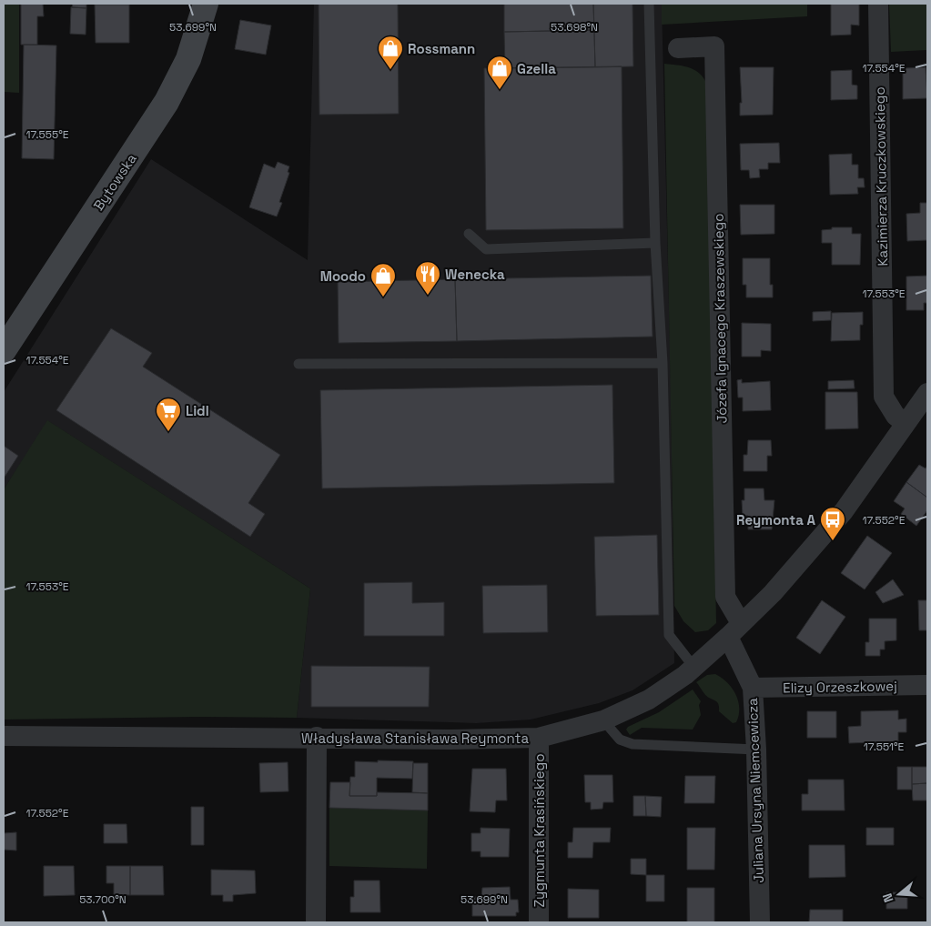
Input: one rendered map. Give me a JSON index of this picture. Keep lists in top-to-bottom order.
{
  "streets": {
    "street": [
      "Kazimierza Kruczkowskiego",
      "Bytowska",
      "Józefa Ignacego Kraszewskiego",
      "Elizy Orzeszkowej",
      "Władysława Stanisława Reymonta",
      "Juliana Ursyna Niemcewicza",
      "Zygmunta Krasińskiego"
    ]
  },
  "crossings": [
    ["Kazimierza Kruczkowskiego", "Władysława Stanisława Reymonta"],
    ["Józefa Ignacego Kraszewskiego", "Władysława Stanisława Reymonta"],
    ["Józefa Ignacego Kraszewskiego", "Juliana Ursyna Niemcewicza"],
    ["Elizy Orzeszkowej", "Juliana Ursyna Niemcewicza"],
    ["Władysława Stanisława Reymonta", "Juliana Ursyna Niemcewicza"],
    ["Władysława Stanisława Reymonta", "Zygmunta Krasińskiego"]
  ],
  "places": {
    "shop": ["Rossmann", "Gzella", "Moodo"],
    "restaurant": ["Wenecka"],
    "supermarket": ["Lidl"],
    "bus stop": ["Reymonta A"]
  },
  "north": "left",
  "coordinates": [
    "53.699°N",
    "53.698°N",
    "17.554°E",
    "17.555°E",
    "17.553°E",
    "17.552°E",
    "17.551°E",
    "53.700°N"
  ]
}
